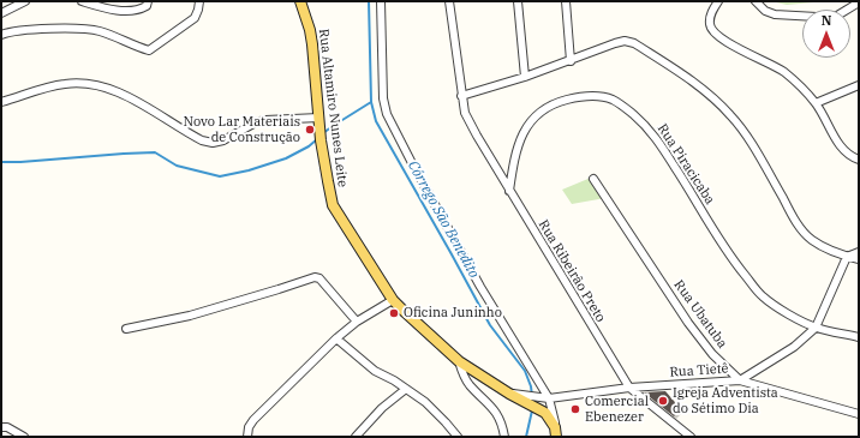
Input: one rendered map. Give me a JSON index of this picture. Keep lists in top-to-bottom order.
{
  "streets": {
    "main road": ["Rua Altamiro Nunes Leite"],
    "street": [
      "Rua Piracicaba",
      "Rua Ribeirão Preto",
      "Rua Ubatuba",
      "Rua Tietê"
    ]
  },
  "crossings": [
    ["Rua Altamiro Nunes Leite", "Rua Tietê"],
    ["Rua Piracicaba", "Rua Ribeirão Preto"],
    ["Rua Piracicaba", "Rua Tietê"],
    ["Rua Ribeirão Preto", "Rua Tietê"],
    ["Rua Ubatuba", "Rua Tietê"]
  ],
  "water": ["Córrego São Benedito"],
  "places": [
    "Novo Lar Materiais de Construção",
    "Oficina Juninho",
    "Igreja Adventista do Sétimo Dia",
    "Comercial Ebenezer"
  ],
  "north": "top"
}
